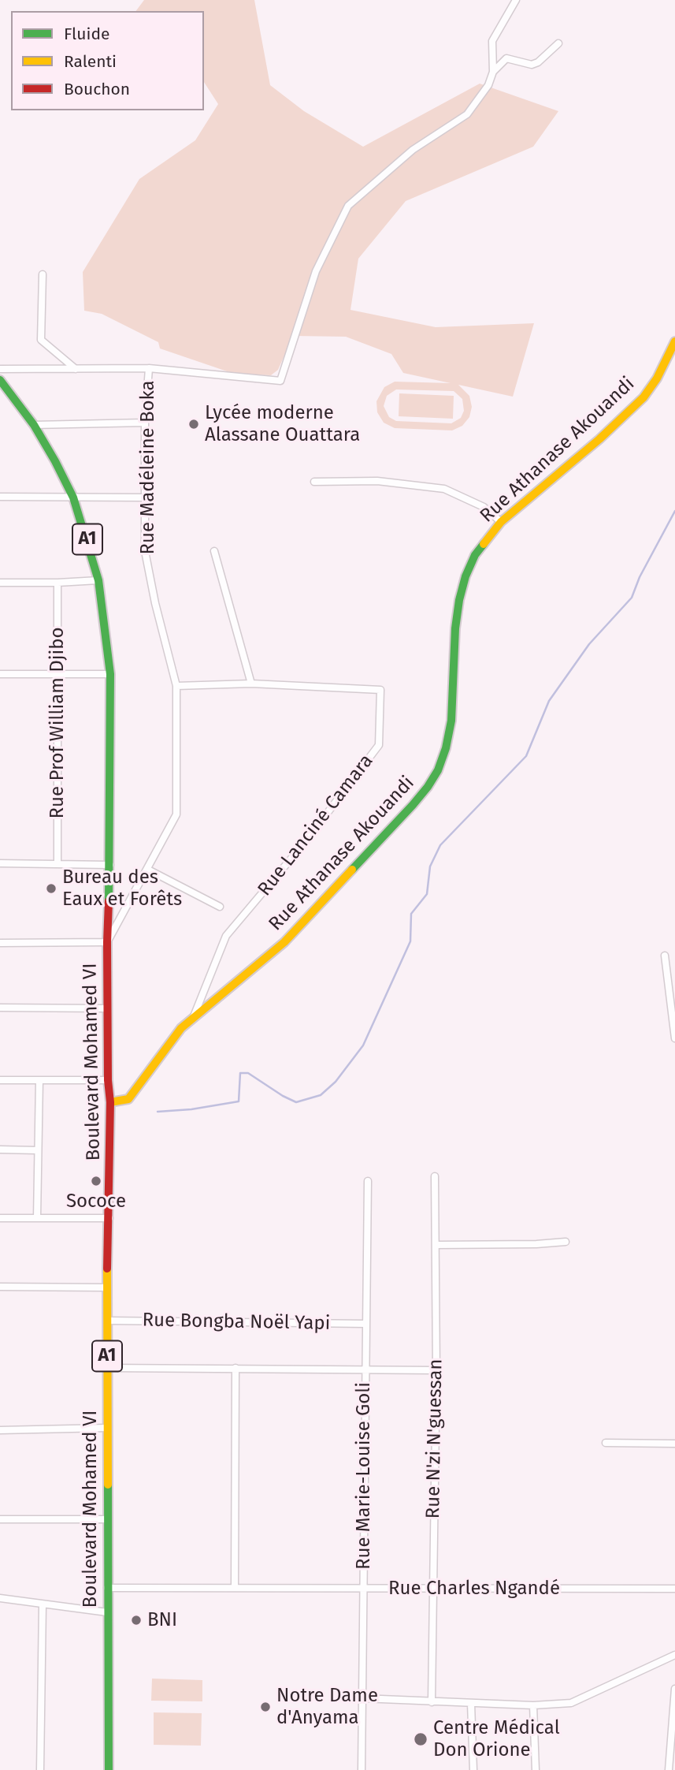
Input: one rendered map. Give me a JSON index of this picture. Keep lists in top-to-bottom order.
{
  "streets": {
    "main road": ["Rue Athanase Akouandi", "A1", "Boulevard Mohamed VI"],
    "street": [
      "Rue Madéleine Boka",
      "Rue Prof William Djibo",
      "Rue Lanciné Camara",
      "Rue Bongba Noël Yapi",
      "Rue N'zi N'guessan",
      "Rue Marie-Louise Goli",
      "Rue Charles Ngandé"
    ]
  },
  "crossings": [
    ["Rue Athanase Akouandi", "Rue Lanciné Camara"],
    ["Rue Athanase Akouandi", "Boulevard Mohamed VI"],
    ["Rue Madéleine Boka", "Rue Lanciné Camara"],
    ["Rue Madéleine Boka", "Boulevard Mohamed VI"],
    ["Boulevard Mohamed VI", "Rue Bongba Noël Yapi"],
    ["Boulevard Mohamed VI", "Rue Charles Ngandé"],
    ["Rue Bongba Noël Yapi", "Rue Marie-Louise Goli"],
    ["Rue N'zi N'guessan", "Rue Charles Ngandé"],
    ["Rue Marie-Louise Goli", "Rue Charles Ngandé"]
  ],
  "places": [
    "Lycée moderne Alassane Ouattara",
    "Bureau des Eaux et Forêts",
    "Sococe",
    "BNI",
    "Notre Dame d'Anyama",
    "Centre Médical Don Orione"
  ],
  "legend": ["Fluide", "Ralenti", "Bouchon"]
}
